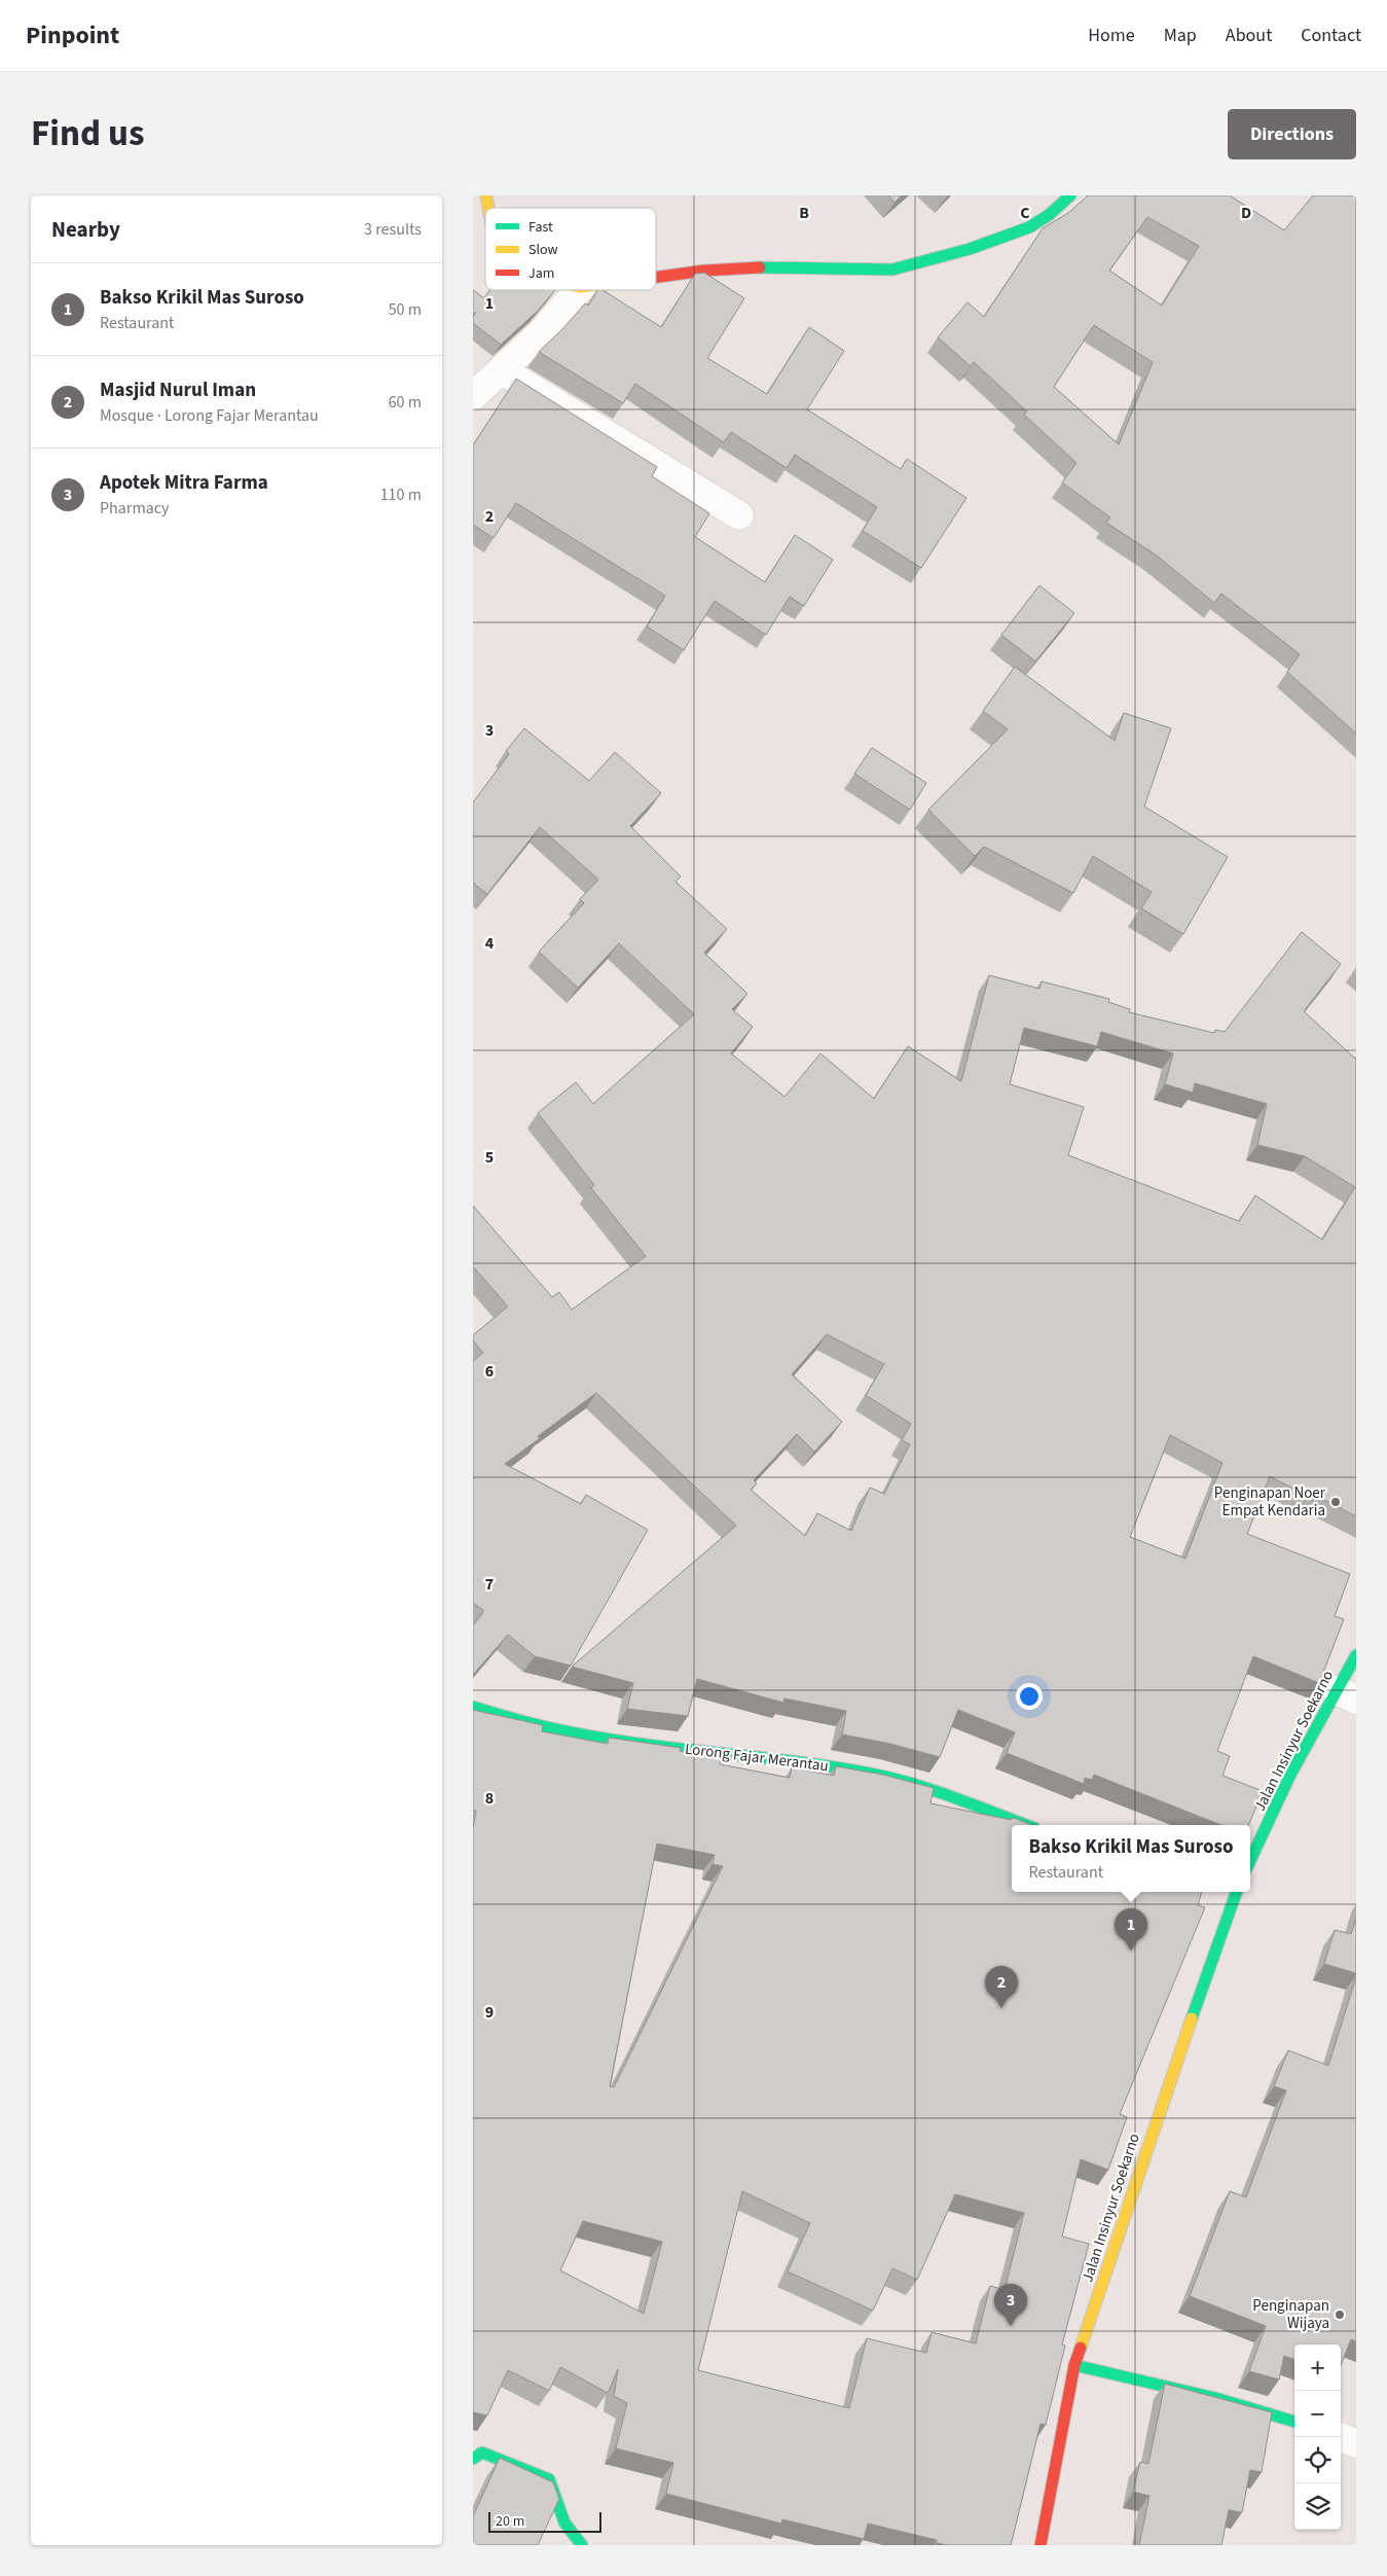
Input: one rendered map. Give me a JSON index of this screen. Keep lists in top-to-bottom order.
{
  "streets": {
    "main road": ["Jalan Insinyur Soekarno", "Lorong Fajar Merantau"]
  },
  "places": ["Penginapan Noer Empat Kendaria", "Penginapan Wijaya"],
  "legend": ["Fast", "Slow", "Jam"],
  "scale_bar": "20 m",
  "page": {
    "header": "Pinpoint",
    "nav": [
      "Home",
      "Map",
      "About",
      "Contact"
    ],
    "title": "Find us",
    "buttons": "Directions",
    "heading": ["Nearby", "3 results"],
    "list": [
      {
        "mark": "1",
        "name": "Bakso Krikil Mas Suroso",
        "note": "Restaurant",
        "value": "50 m"
      },
      {
        "mark": "2",
        "name": "Masjid Nurul Iman",
        "note": "Mosque · Lorong Fajar Merantau",
        "value": "60 m"
      },
      {
        "mark": "3",
        "name": "Apotek Mitra Farma",
        "note": "Pharmacy",
        "value": "110 m"
      }
    ],
    "popup": ["Bakso Krikil Mas Suroso", "Restaurant"],
    "pins": ["1", "2", "3"],
    "map_buttons": ["+", "−"],
    "scale": "20 m"
  },
  "grid": {
    "columns": ["B", "C", "D"],
    "rows": [
      "1",
      "2",
      "3",
      "4",
      "5",
      "6",
      "7",
      "8",
      "9"
    ]
  }
}
